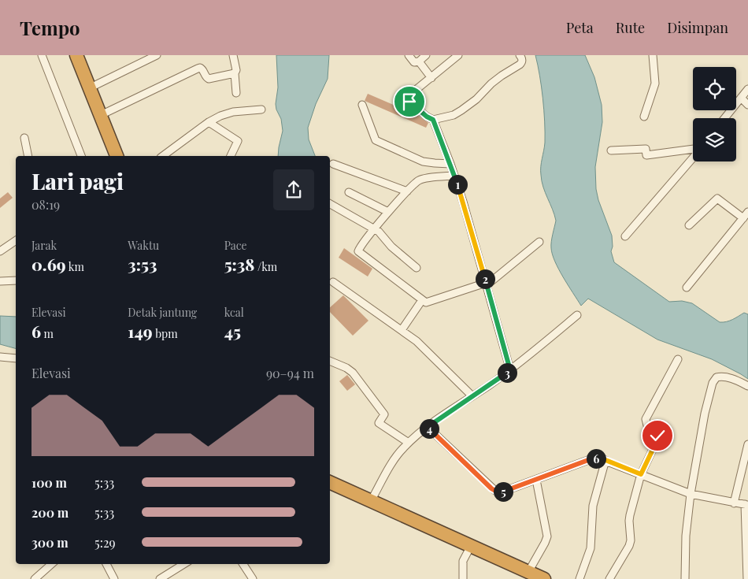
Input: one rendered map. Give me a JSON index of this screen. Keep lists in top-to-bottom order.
{
  "page": {
    "header": "Tempo",
    "nav": ["Peta", "Rute", "Disimpan"],
    "heading": ["Lari pagi", "08:19"],
    "pins": [
      "1",
      "2",
      "3",
      "4",
      "6",
      "5"
    ],
    "stats": [
      ["Jarak", "0.69 km"],
      ["Waktu", "3:53"],
      ["Pace", "5:38 /km"],
      ["Elevasi", "6 m"],
      ["Detak jantung", "149 bpm"],
      ["kcal", "45"]
    ],
    "chart": ["Elevasi", "90–94 m"],
    "list": [
      {
        "name": "100 m",
        "note": "5:33"
      },
      {
        "name": "200 m",
        "note": "5:33"
      },
      {
        "name": "300 m",
        "note": "5:29"
      }
    ]
  }
}
